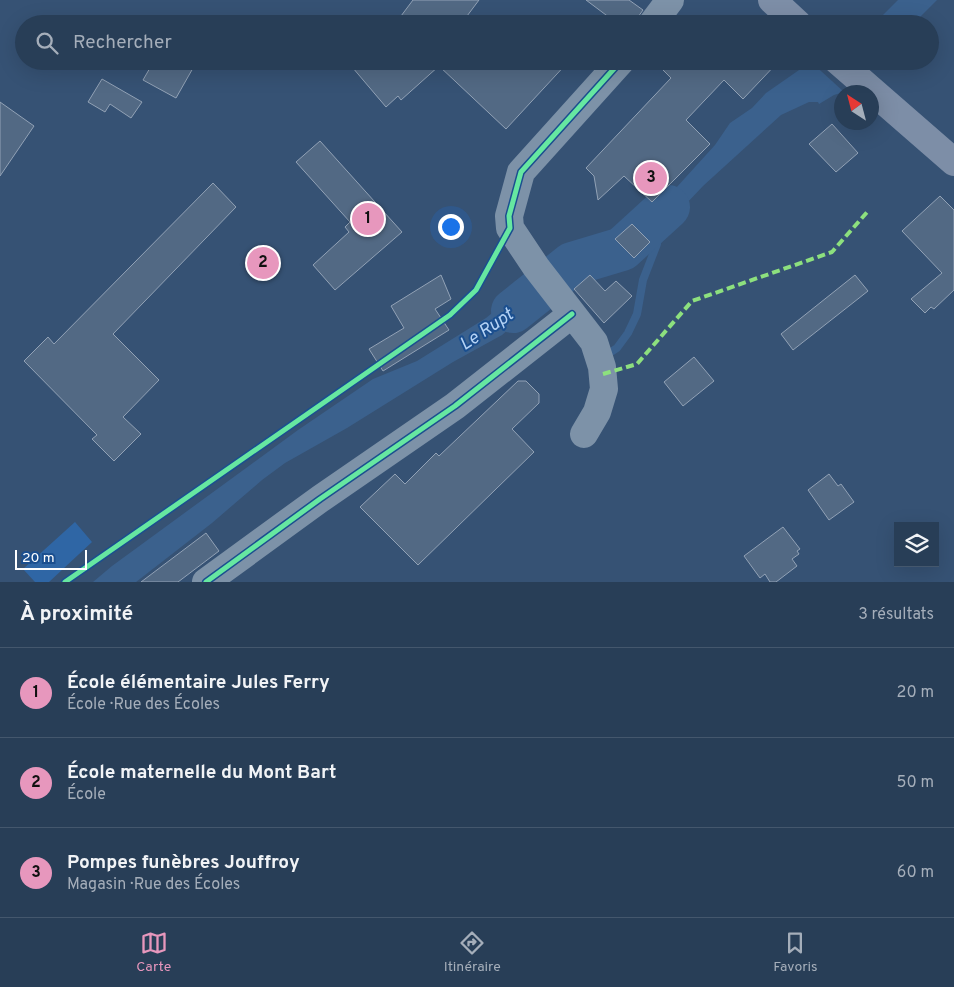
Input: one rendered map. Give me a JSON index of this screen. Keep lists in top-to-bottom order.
{
  "water": ["Le Rupt"],
  "scale_bar": "20 m",
  "north": "top left",
  "page": {
    "search": "Rechercher",
    "pins": ["3", "1", "2"],
    "scale": "20 m",
    "heading": ["À proximité", "3 résultats"],
    "list": [
      {
        "mark": "1",
        "name": "École élémentaire Jules Ferry",
        "note": "École · Rue des Écoles",
        "value": "20 m"
      },
      {
        "mark": "2",
        "name": "École maternelle du Mont Bart",
        "note": "École",
        "value": "50 m"
      },
      {
        "mark": "3",
        "name": "Pompes funèbres Jouffroy",
        "note": "Magasin · Rue des Écoles",
        "value": "60 m"
      }
    ],
    "nav": ["Carte", "Itinéraire", "Favoris"]
  }
}
